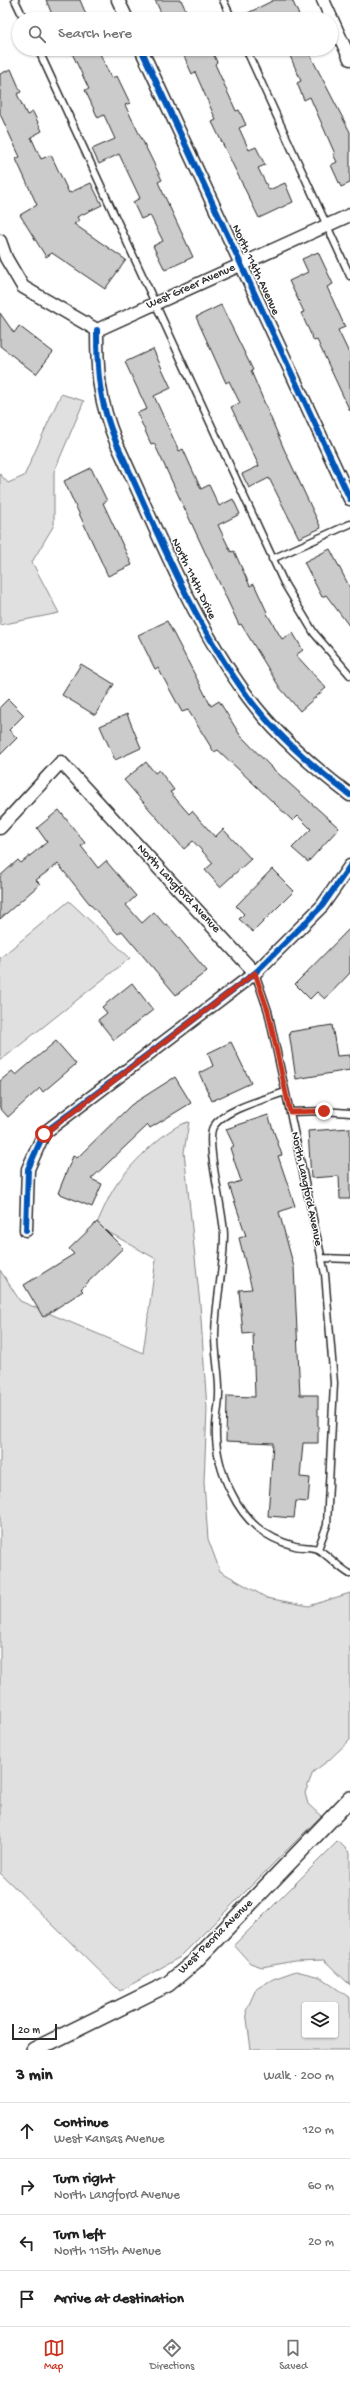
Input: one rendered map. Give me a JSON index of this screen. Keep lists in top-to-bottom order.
{
  "streets": {
    "street": [
      "North 114th Avenue",
      "West Greer Avenue",
      "North 114th Drive",
      "North Langford Avenue",
      "West Peoria Avenue"
    ]
  },
  "crossings": [
    ["North 114th Avenue", "West Greer Avenue"],
    ["West Greer Avenue", "North 114th Drive"]
  ],
  "scale_bar": "20 m",
  "page": {
    "search": "Search here",
    "scale": "20 m",
    "heading": ["3 min", "Walk · 200 m"],
    "list": [
      ["Continue", "West Kansas Avenue", "120 m"],
      ["Turn right", "North Langford Avenue", "60 m"],
      ["Turn left", "North 115th Avenue", "20 m"],
      "Arrive at destination"
    ],
    "nav": ["Map", "Directions", "Saved"]
  }
}
